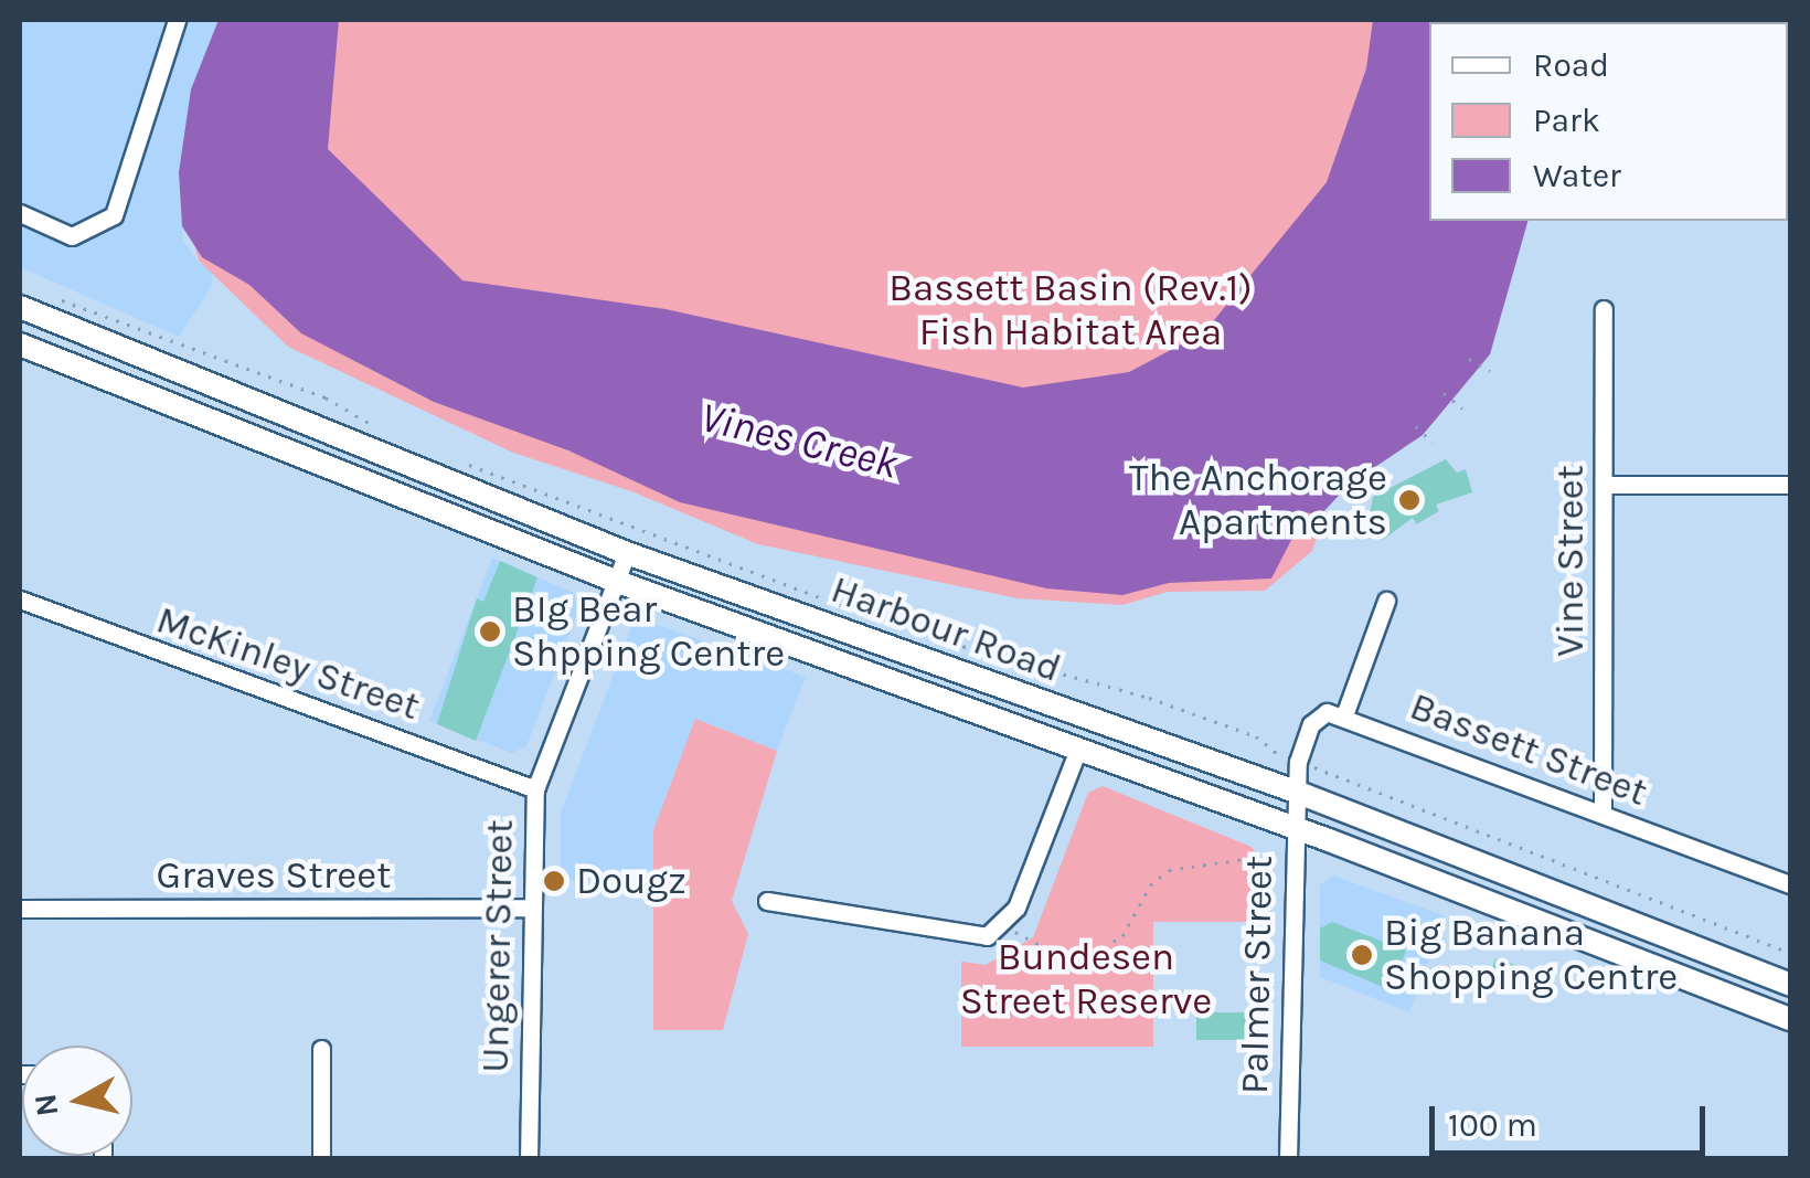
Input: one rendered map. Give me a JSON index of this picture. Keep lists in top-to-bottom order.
{
  "streets": {
    "main road": ["Harbour Road"],
    "street": [
      "Vine Street",
      "McKinley Street",
      "Bassett Street",
      "Graves Street",
      "Ungerer Street",
      "Palmer Street"
    ]
  },
  "crossings": [
    ["Vine Street", "Bassett Street"],
    ["Harbour Road", "Ungerer Street"],
    ["Harbour Road", "Palmer Street"],
    ["McKinley Street", "Ungerer Street"],
    ["Graves Street", "Ungerer Street"]
  ],
  "water": ["Vines Creek"],
  "parks": ["Bassett Basin (Rev.1) Fish Habitat Area", "Bundesen Street Reserve"],
  "places": [
    "The Anchorage Apartments",
    "BIg Bear Shpping Centre",
    "Dougz",
    "Big Banana Shopping Centre"
  ],
  "legend": ["Road", "Park", "Water"],
  "scale_bar": "100 m",
  "north": "left"
}
